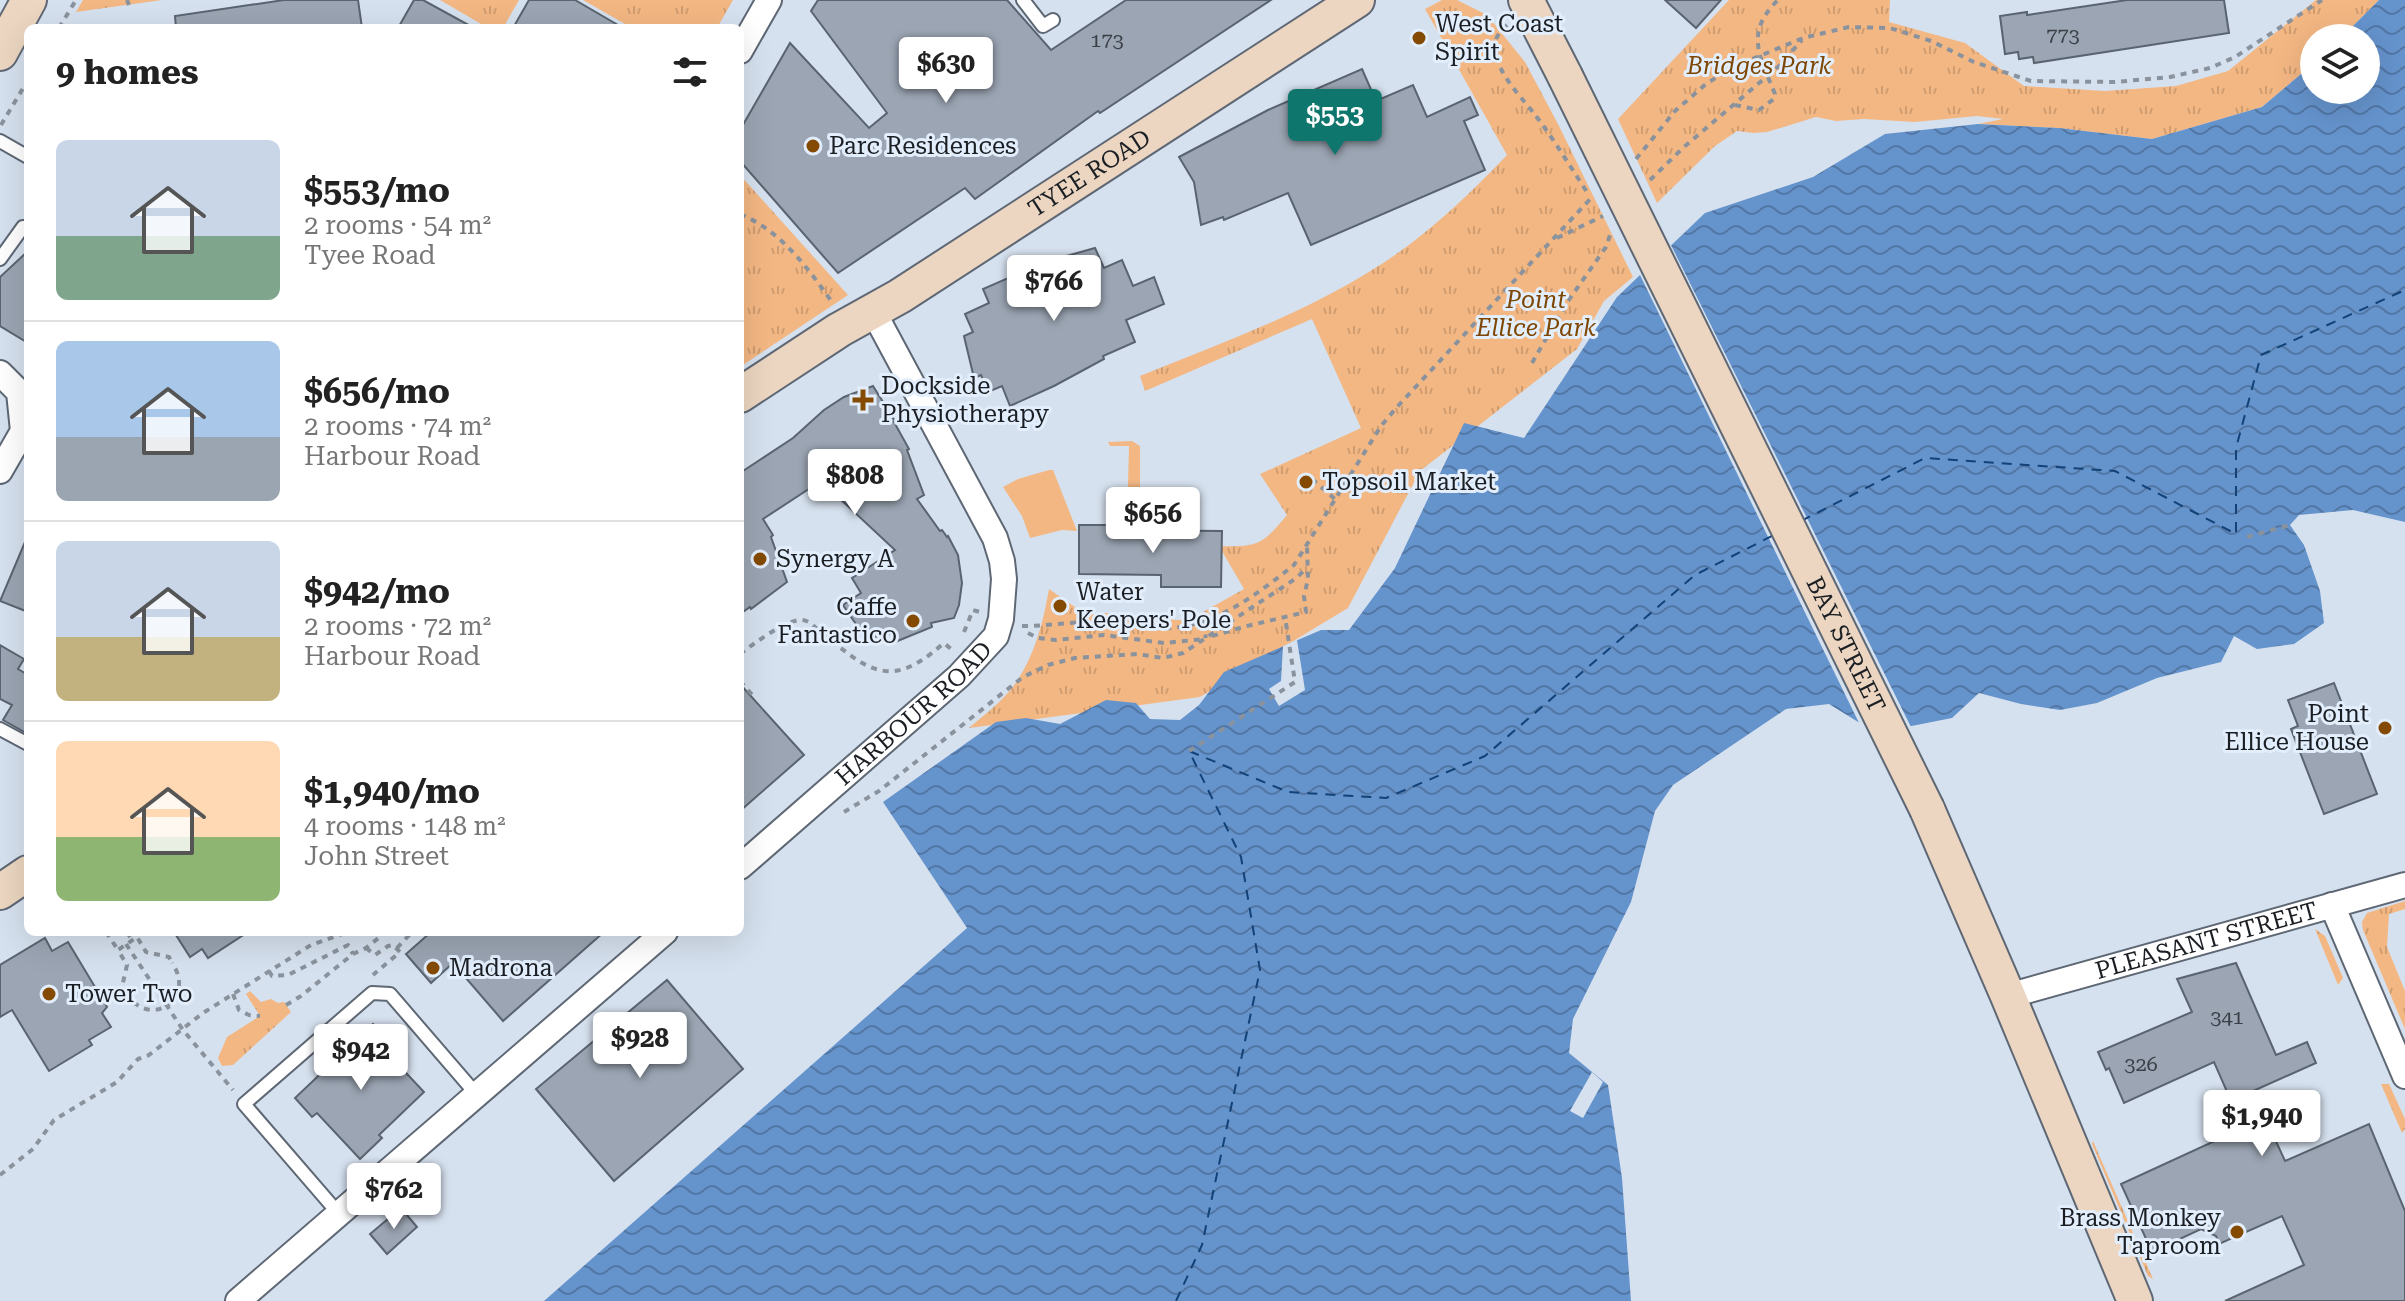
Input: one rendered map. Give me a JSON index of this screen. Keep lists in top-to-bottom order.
{
  "streets": {
    "main road": ["TYEE ROAD", "BAY STREET"],
    "street": ["HARBOUR ROAD", "PLEASANT STREET"]
  },
  "crossings": [
    ["TYEE ROAD", "HARBOUR ROAD"],
    ["BAY STREET", "PLEASANT STREET"]
  ],
  "parks": ["Bridges Park", "Point Ellice Park"],
  "places": {
    "other": [
      "West Coast Spirit",
      "Parc Residences",
      "Topsoil Market",
      "Synergy A",
      "Water Keepers' Pole",
      "Caffe Fantastico",
      "Point Ellice House",
      "Madrona",
      "Tower Two",
      "Brass Monkey Taproom"
    ],
    "health": ["Dockside Physiotherapy"]
  },
  "house_numbers": [
    "773",
    "173",
    "341",
    "326"
  ],
  "page": {
    "heading": "9 homes",
    "price": [
      "$630",
      "$553",
      "$766",
      "$808",
      "$656",
      "$928",
      "$942",
      "$1,940",
      "$762"
    ],
    "list": [
      {
        "name": "$553/mo",
        "note": "2 rooms · 54 m² · Tyee Road"
      },
      {
        "name": "$656/mo",
        "note": "2 rooms · 74 m² · Harbour Road"
      },
      {
        "name": "$942/mo",
        "note": "2 rooms · 72 m² · Harbour Road"
      },
      {
        "name": "$1,940/mo",
        "note": "4 rooms · 148 m² · John Street"
      }
    ]
  }
}
